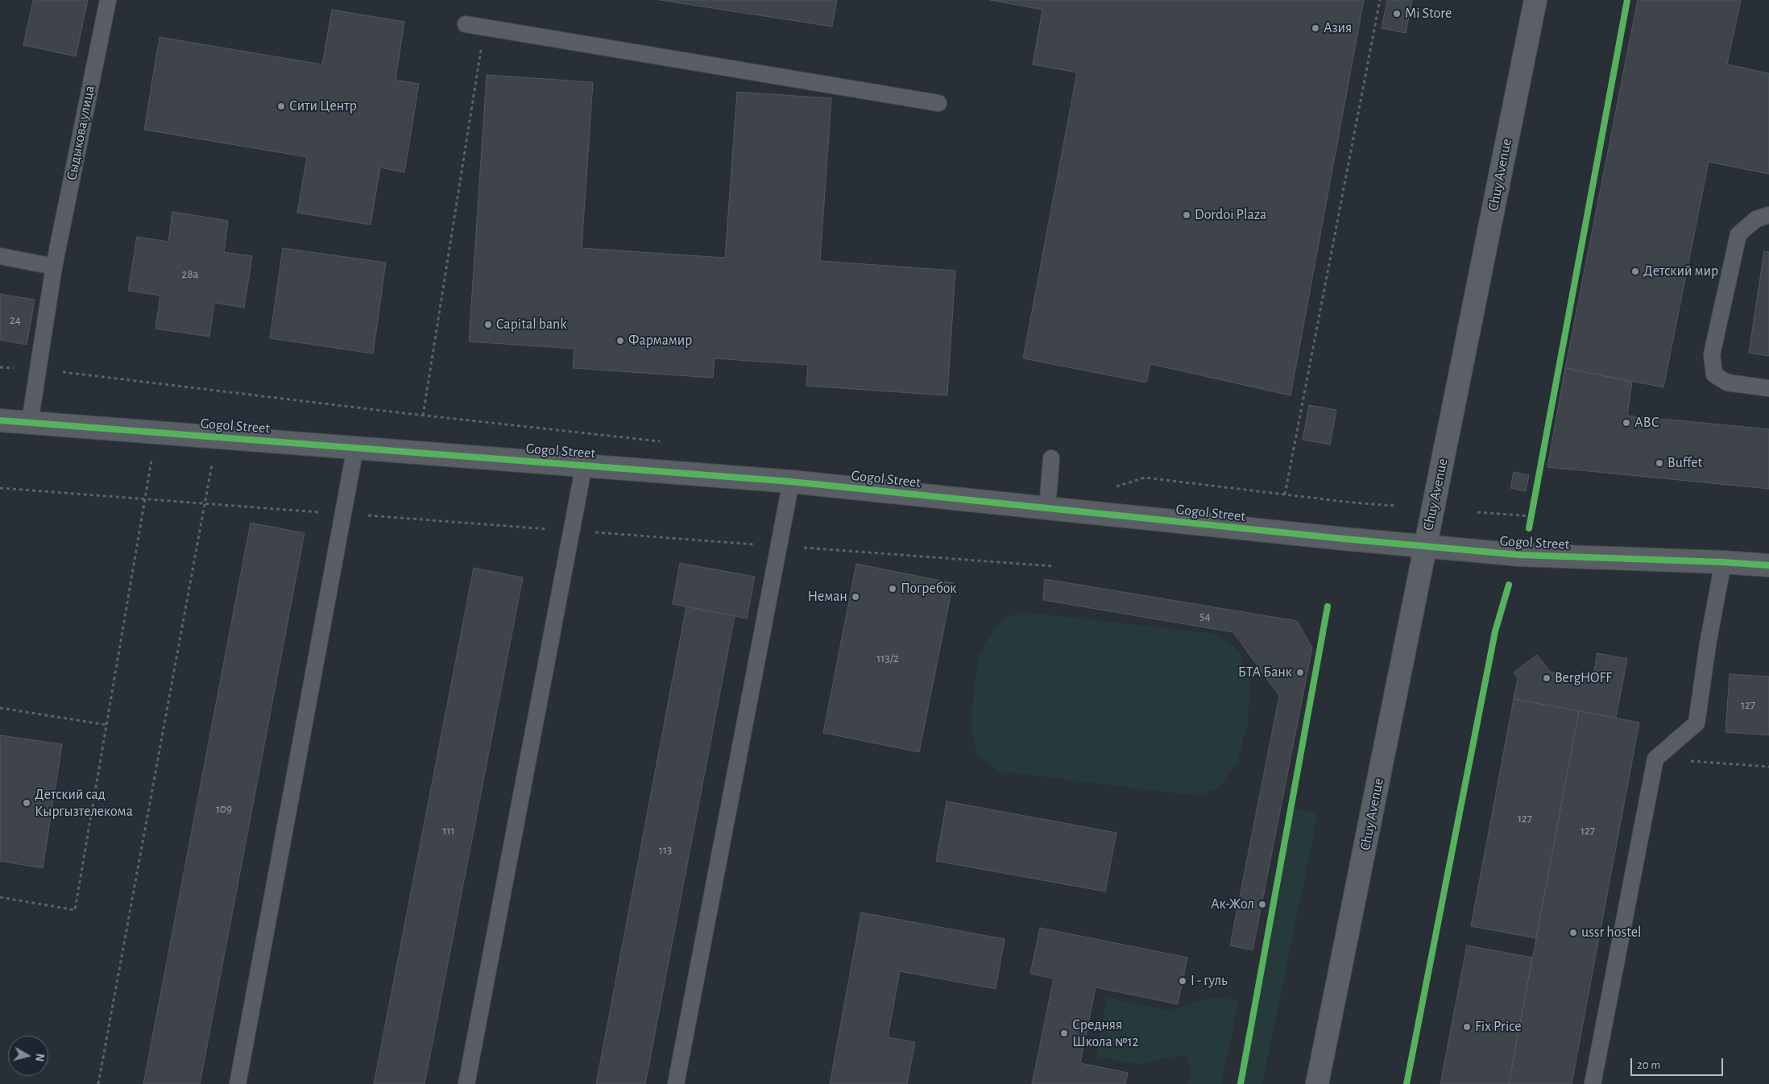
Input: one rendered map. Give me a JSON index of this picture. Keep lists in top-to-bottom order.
{
  "streets": {
    "main road": ["Chuy Avenue"],
    "street": ["Gogol Street"],
    "lane": ["Сыдыкова улица"]
  },
  "crossings": [
    ["Сыдыкова улица", "Gogol Street"],
    ["Chuy Avenue", "Gogol Street"]
  ],
  "places": [
    "Mi Store",
    "Азия",
    "Сити Центр",
    "Dordoi Plaza",
    "Детский мир",
    "Capital bank",
    "Фармамир",
    "АВС",
    "Buffet",
    "Погребок",
    "Неман",
    "БТА Банк",
    "BergHOFF",
    "Детский сад Кыргызтелекома",
    "Ак-Жол",
    "ussr hostel",
    "I - гуль",
    "Fix Price",
    "Средняя Школа №12"
  ],
  "house_numbers": [
    "28а",
    "24",
    "54",
    "113/2",
    "127",
    "109",
    "127",
    "111",
    "127",
    "113"
  ],
  "scale_bar": "20 m",
  "north": "right"
}
